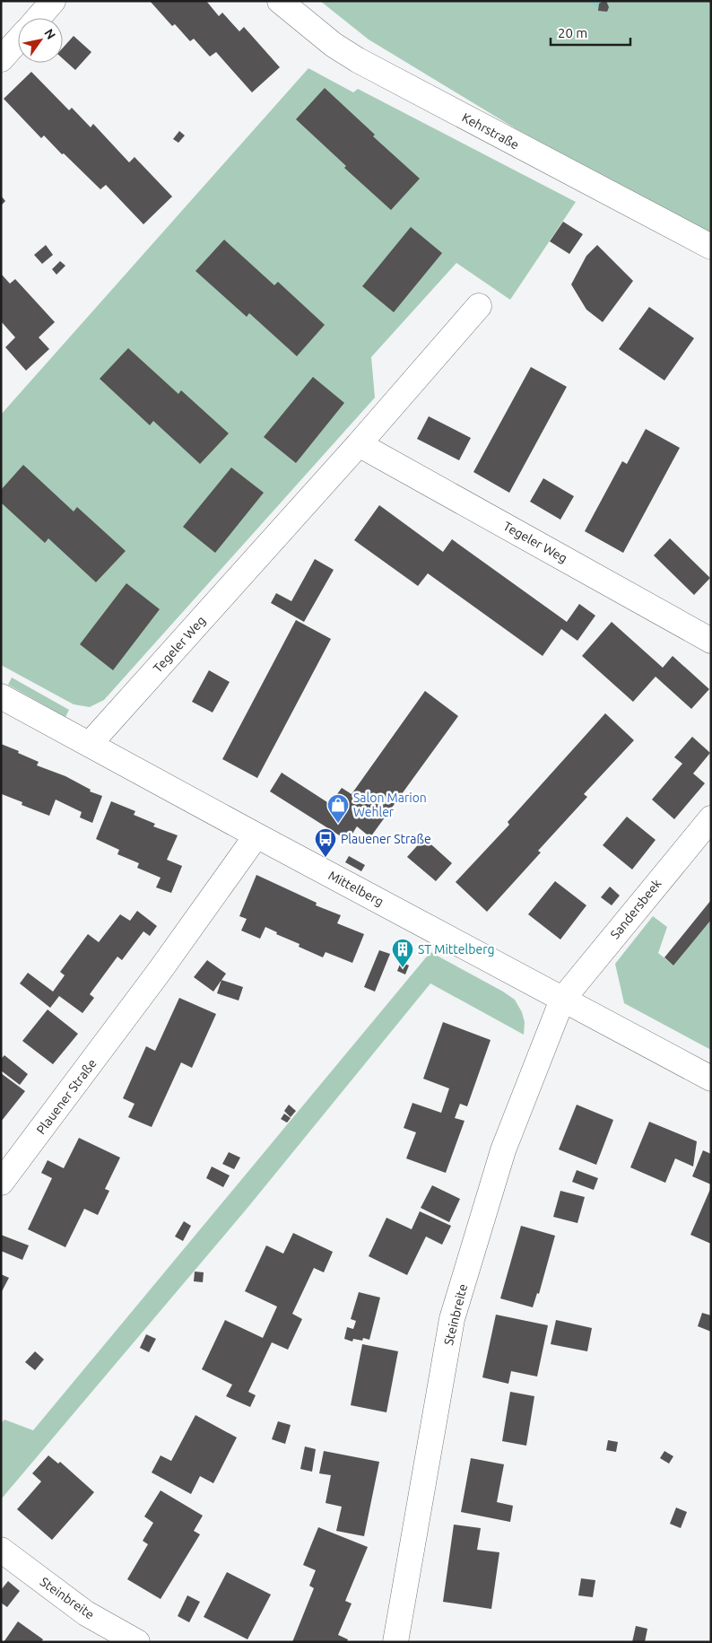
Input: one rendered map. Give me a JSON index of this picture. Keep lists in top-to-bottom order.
{
  "streets": {
    "street": [
      "Kehrstraße",
      "Tegeler Weg",
      "Mittelberg",
      "Sandersbeek",
      "Plauener Straße",
      "Steinbreite"
    ]
  },
  "crossings": [
    ["Tegeler Weg", "Mittelberg"],
    ["Mittelberg", "Sandersbeek"],
    ["Mittelberg", "Plauener Straße"],
    ["Mittelberg", "Steinbreite"],
    ["Sandersbeek", "Steinbreite"]
  ],
  "places": {
    "shop": ["Salon Marion Wehler"],
    "bus stop": ["Plauener Straße"],
    "building": ["ST Mittelberg"]
  },
  "scale_bar": "20 m",
  "north": "top right"
}
